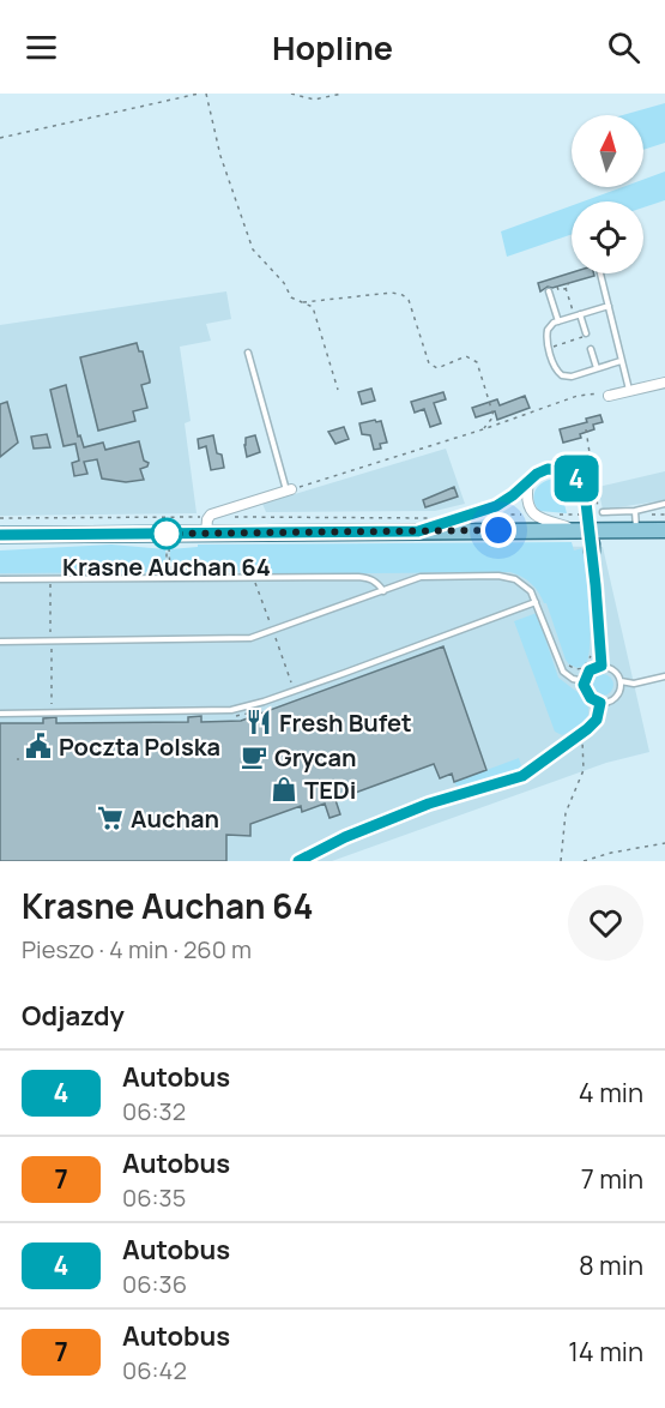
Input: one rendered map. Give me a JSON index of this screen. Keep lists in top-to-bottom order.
{
  "places": {
    "other": ["Krasne Auchan 64"],
    "restaurant": ["Fresh Bufet"],
    "public building": ["Poczta Polska"],
    "cafe": ["Grycan"],
    "shop": ["TEDi"],
    "supermarket": ["Auchan"]
  },
  "lines": ["bus line 4"],
  "north": "top",
  "page": {
    "header": "Hopline",
    "on_map": "4",
    "heading": [
      ["Krasne Auchan 64", "Pieszo · 4 min · 260 m"],
      "Odjazdy"
    ],
    "list": [
      {
        "mark": "4",
        "name": "Autobus",
        "note": "06:32",
        "value": "4 min"
      },
      {
        "mark": "7",
        "name": "Autobus",
        "note": "06:35",
        "value": "7 min"
      },
      {
        "mark": "4",
        "name": "Autobus",
        "note": "06:36",
        "value": "8 min"
      },
      {
        "mark": "7",
        "name": "Autobus",
        "note": "06:42",
        "value": "14 min"
      }
    ]
  }
}
